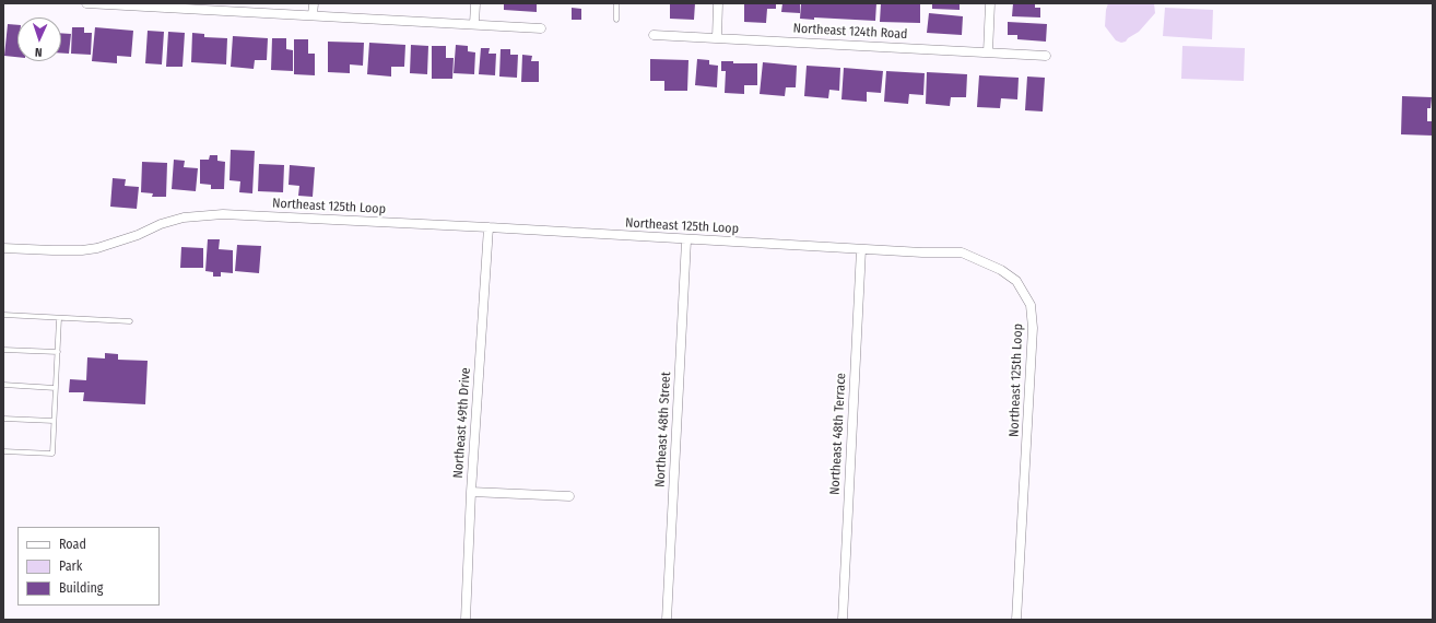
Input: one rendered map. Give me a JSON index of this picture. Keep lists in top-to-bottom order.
{
  "streets": {
    "street": [
      "Northeast 124th Road",
      "Northeast 125th Loop",
      "Northeast 49th Drive",
      "Northeast 48th Street",
      "Northeast 48th Terrace"
    ]
  },
  "crossings": [
    ["Northeast 125th Loop", "Northeast 49th Drive"],
    ["Northeast 125th Loop", "Northeast 48th Street"],
    ["Northeast 125th Loop", "Northeast 48th Terrace"]
  ],
  "legend": ["Road", "Park", "Building"],
  "north": "bottom"
}
